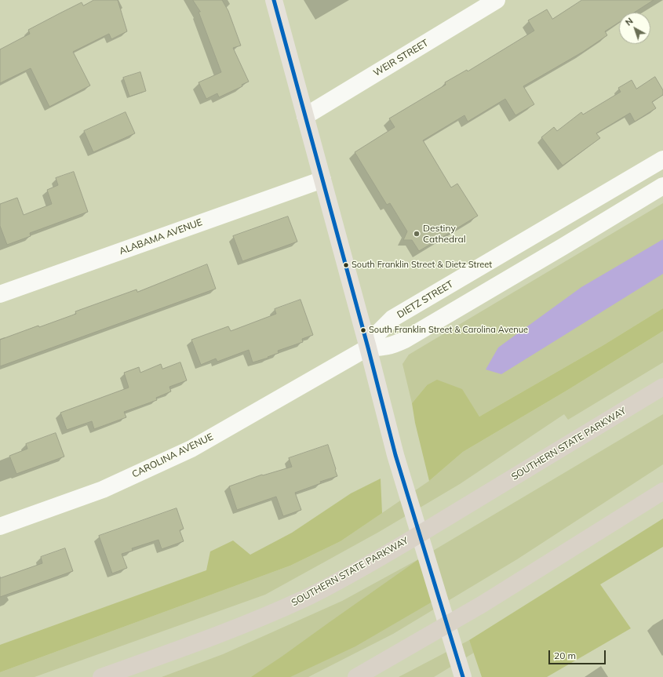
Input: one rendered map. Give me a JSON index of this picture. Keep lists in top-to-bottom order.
{
  "streets": {
    "highway": ["SOUTHERN STATE PARKWAY"],
    "street": [
      "WEIR STREET",
      "ALABAMA AVENUE",
      "DIETZ STREET",
      "CAROLINA AVENUE"
    ]
  },
  "crossings": [
    ["DIETZ STREET", "CAROLINA AVENUE"]
  ],
  "places": ["Destiny Cathedral", "South Franklin Street & Dietz Street", "South Franklin Street & Carolina Avenue"],
  "scale_bar": "20 m",
  "north": "top left"
}
